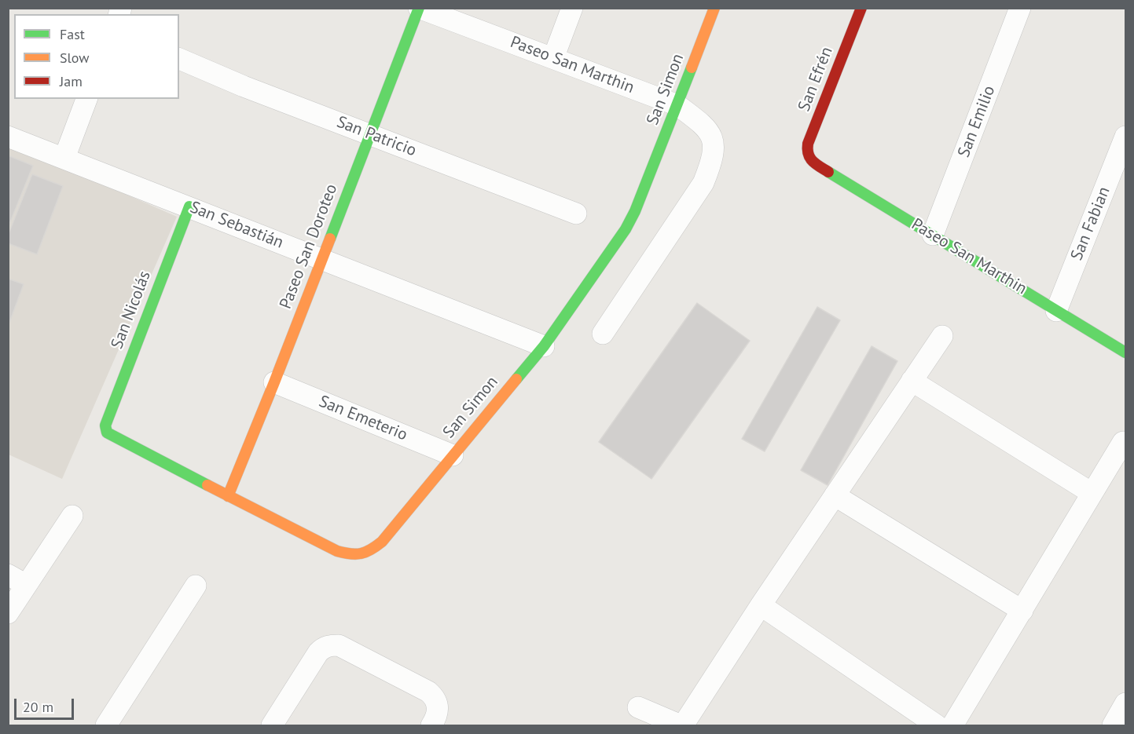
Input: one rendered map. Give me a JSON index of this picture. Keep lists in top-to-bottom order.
{
  "streets": {
    "street": [
      "Paseo San Marthin",
      "San Efrén",
      "San Simon",
      "San Emilio",
      "San Patricio",
      "San Fabian",
      "San Sebastián",
      "Paseo San Doroteo",
      "San Nicolás",
      "San Emeterio"
    ]
  },
  "crossings": [
    ["Paseo San Marthin", "San Efrén"],
    ["Paseo San Marthin", "San Simon"],
    ["Paseo San Marthin", "San Emilio"],
    ["Paseo San Marthin", "San Fabian"],
    ["Paseo San Marthin", "Paseo San Doroteo"],
    ["San Simon", "San Sebastián"],
    ["San Simon", "Paseo San Doroteo"],
    ["San Simon", "San Nicolás"],
    ["San Simon", "San Emeterio"],
    ["San Patricio", "Paseo San Doroteo"],
    ["San Sebastián", "Paseo San Doroteo"],
    ["San Sebastián", "San Nicolás"],
    ["Paseo San Doroteo", "San Emeterio"]
  ],
  "legend": ["Fast", "Slow", "Jam"],
  "scale_bar": "20 m"
}
